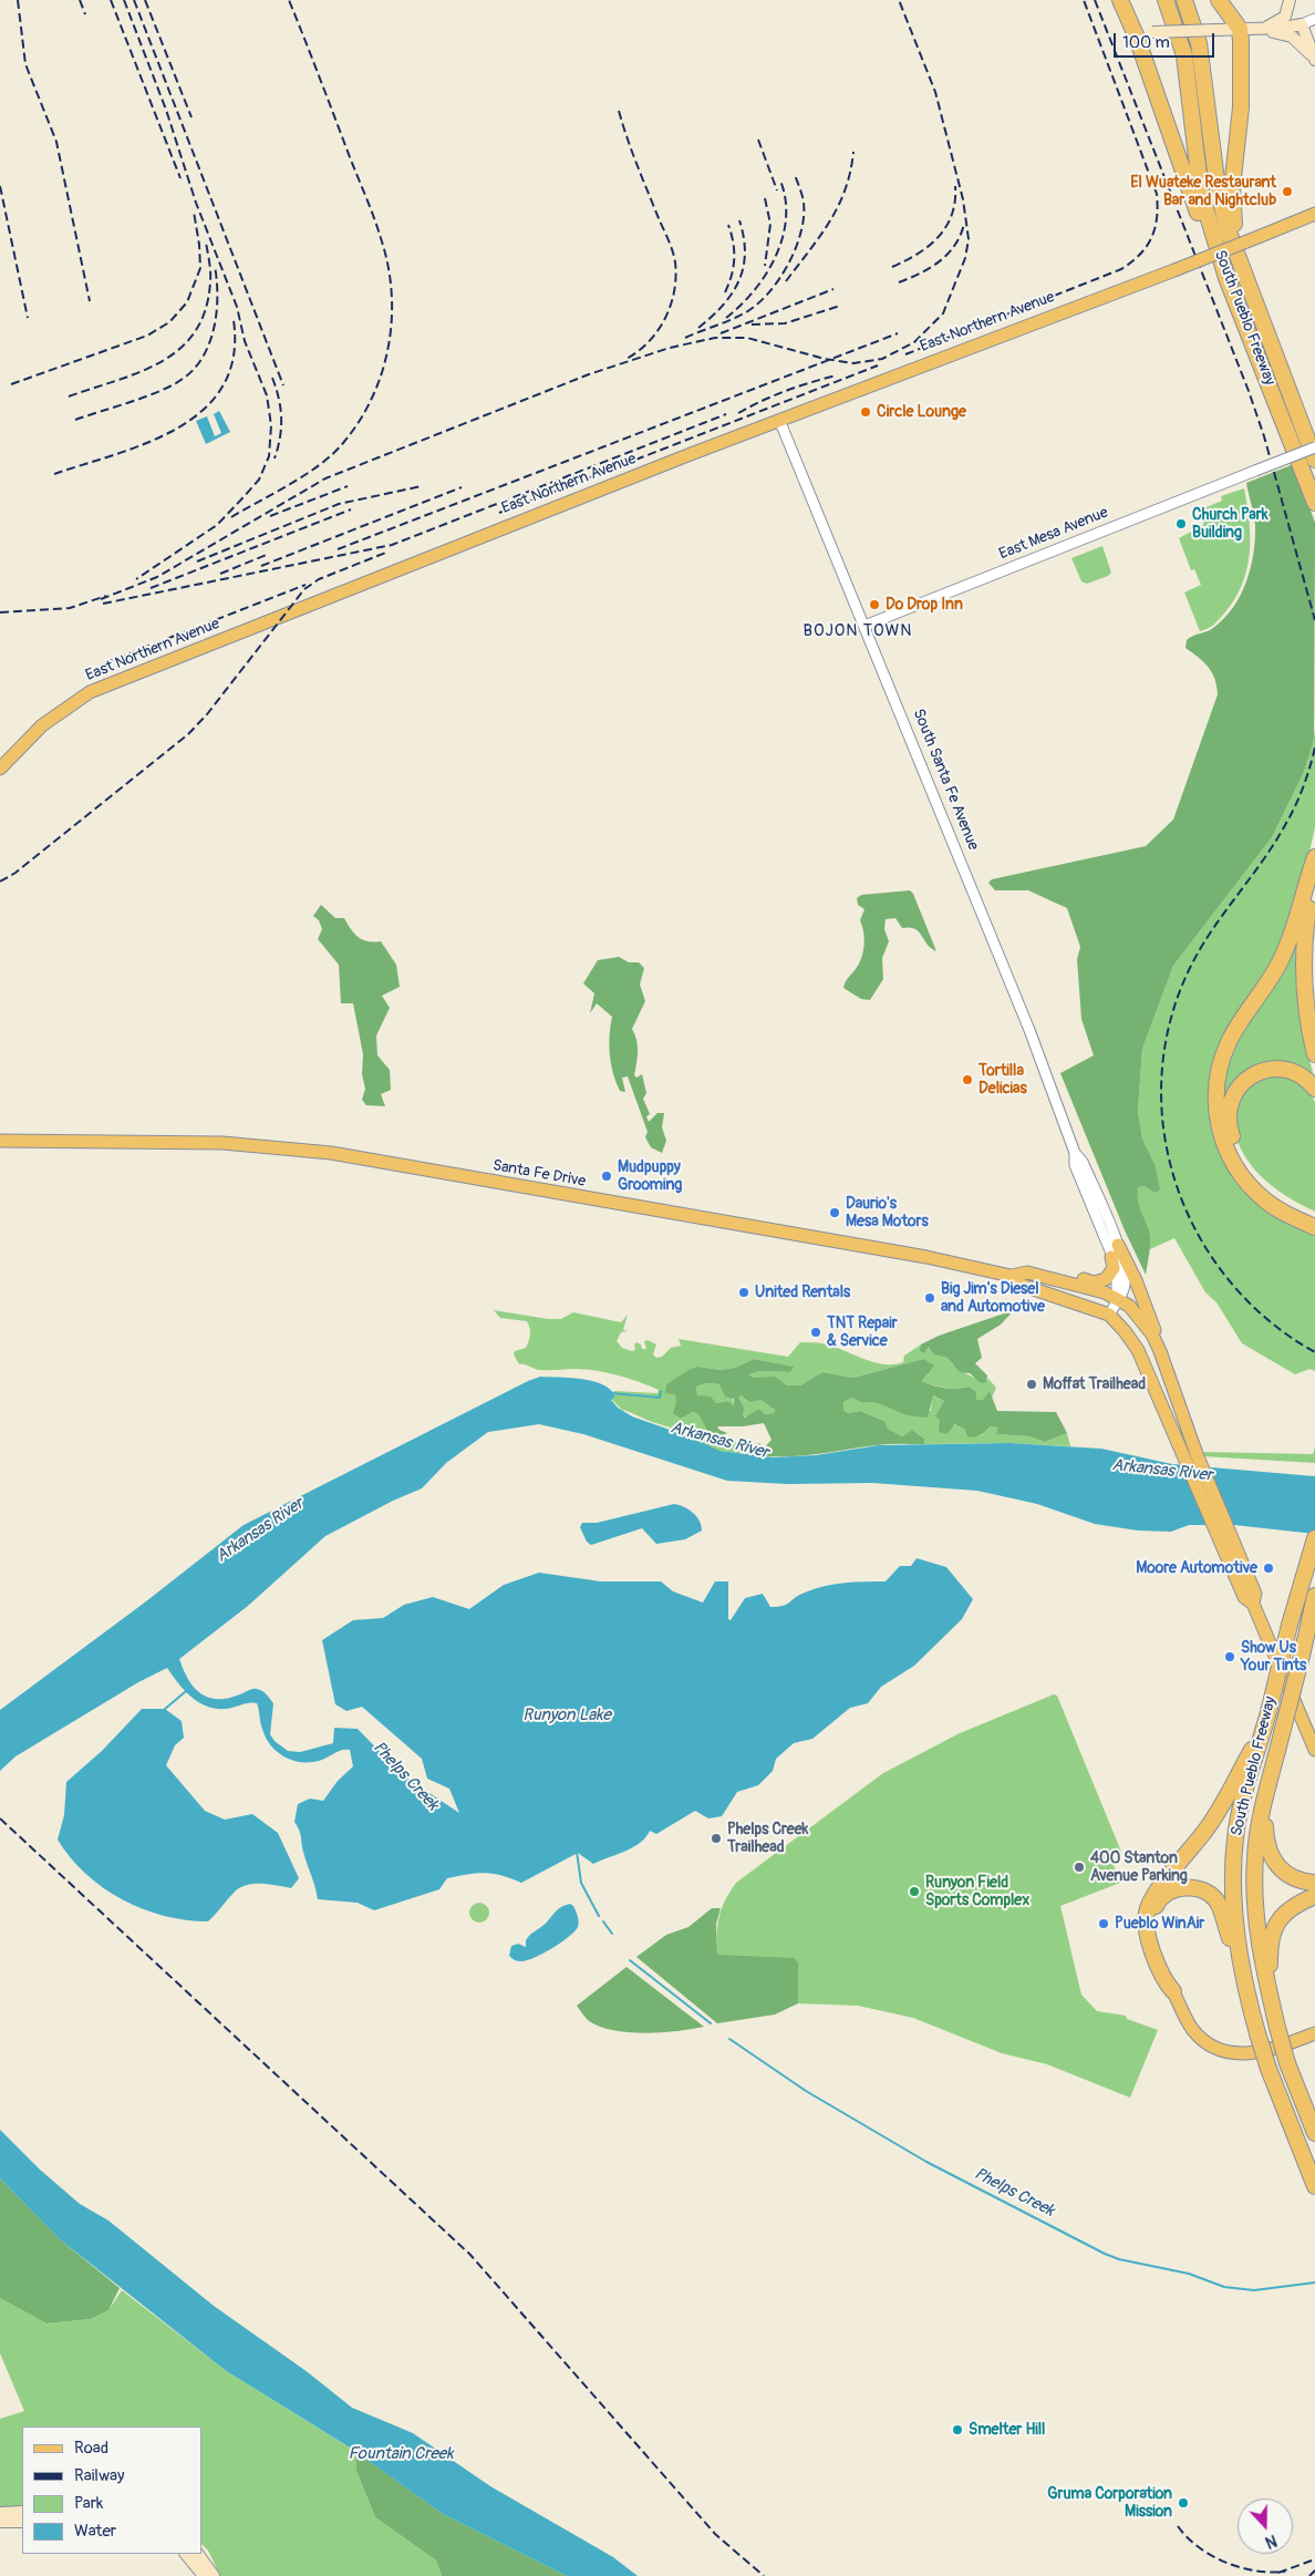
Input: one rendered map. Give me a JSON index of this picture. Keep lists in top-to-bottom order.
{
  "streets": {
    "highway": ["South Pueblo Freeway"],
    "main road": ["East Northern Avenue", "Santa Fe Drive"],
    "street": ["East Mesa Avenue", "South Santa Fe Avenue"]
  },
  "crossings": [
    ["East Northern Avenue", "South Santa Fe Avenue"],
    ["East Mesa Avenue", "South Santa Fe Avenue"],
    ["South Santa Fe Avenue", "Santa Fe Drive"]
  ],
  "districts": ["BOJON TOWN"],
  "water": [
    "Arkansas River",
    "Runyon Lake",
    "Phelps Creek",
    "Fountain Creek"
  ],
  "places": [
    "El Wuateke Restaurant Bar and Nightclub",
    "Circle Lounge",
    "Church Park Building",
    "Do Drop Inn",
    "Tortilla Delicias",
    "Mudpuppy Grooming",
    "Daurio's Mesa Motors",
    "United Rentals",
    "Big Jim's Diesel and Automotive",
    "TNT Repair & Service",
    "Moffat Trailhead",
    "Moore Automotive",
    "Show Us Your Tints",
    "Phelps Creek Trailhead",
    "400 Stanton Avenue Parking",
    "Runyon Field Sports Complex",
    "Pueblo WinAir",
    "Smelter Hill",
    "Gruma Corporation Mission"
  ],
  "legend": [
    "Road",
    "Railway",
    "Park",
    "Water"
  ],
  "scale_bar": "100 m",
  "north": "bottom"
}
